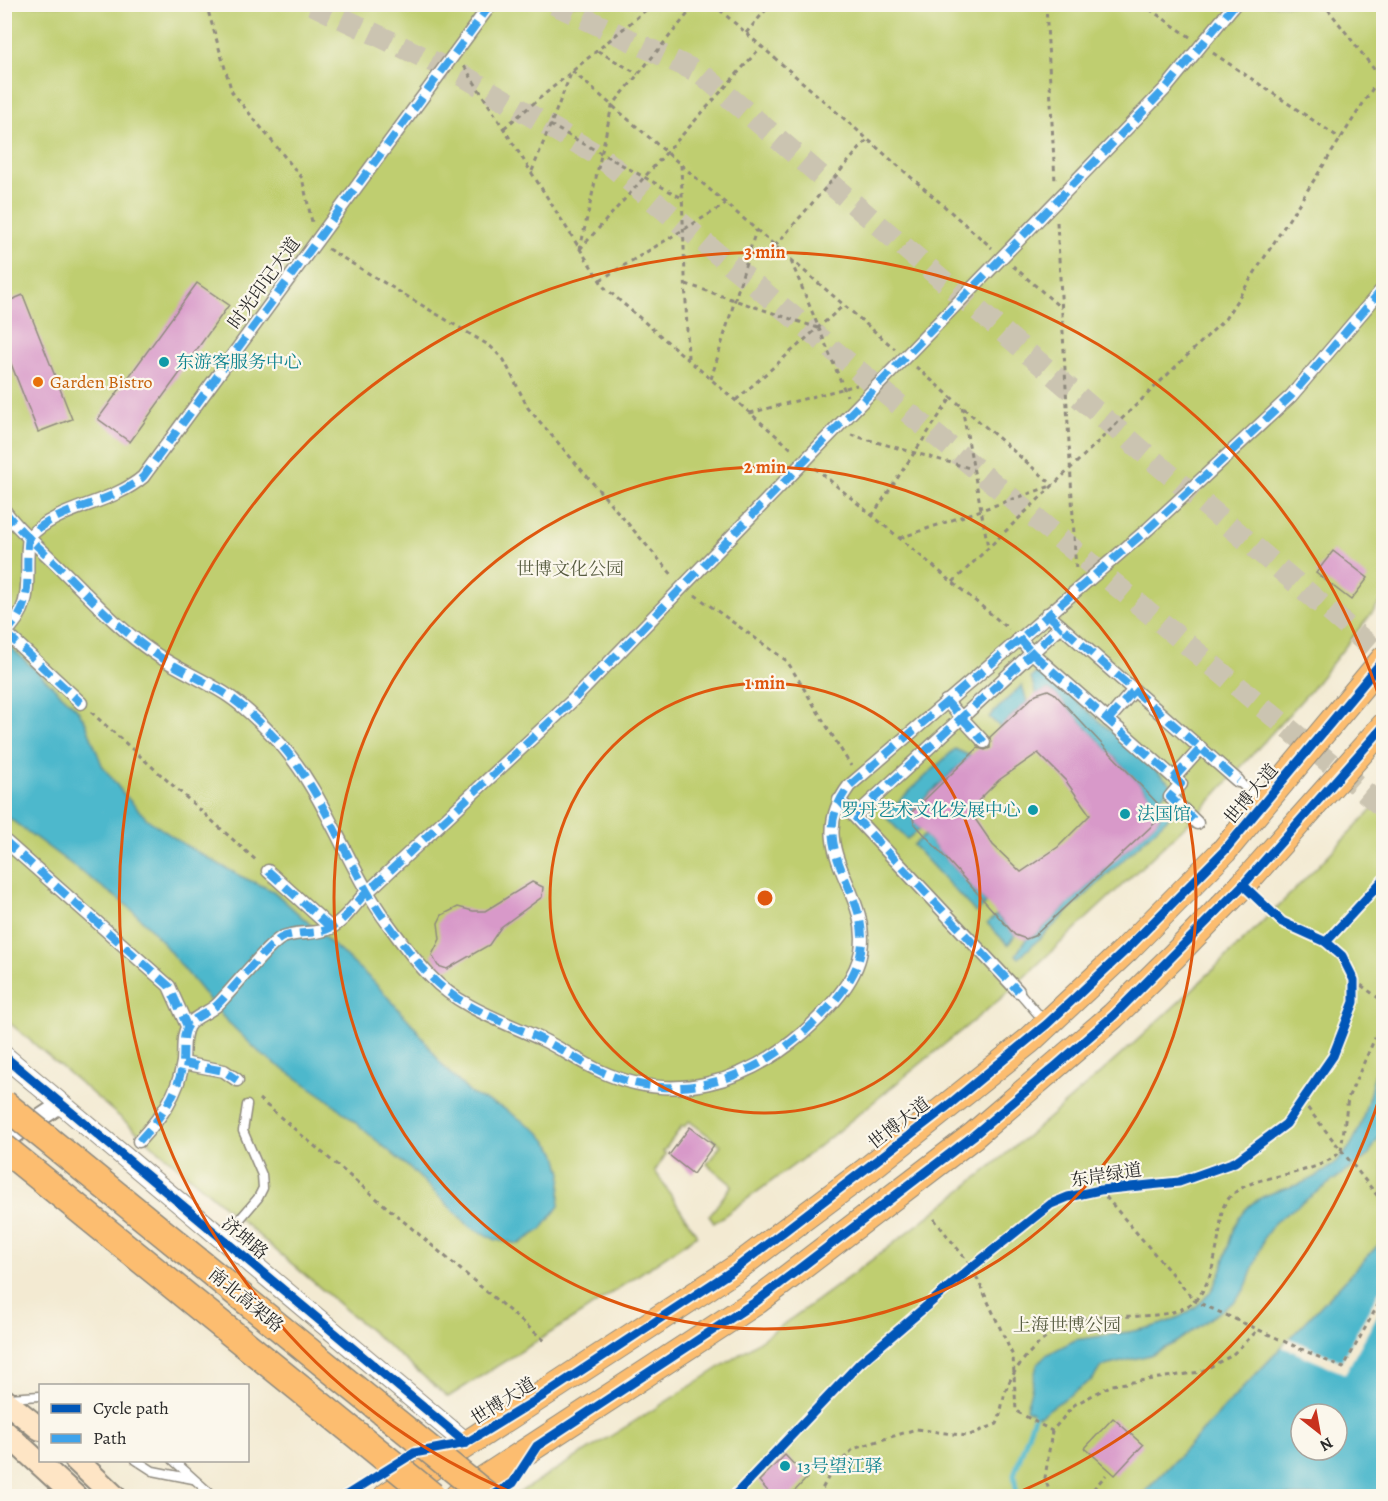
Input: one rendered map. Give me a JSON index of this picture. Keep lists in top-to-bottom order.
{
  "streets": {
    "highway": ["南北高架路"],
    "main road": ["世博大道"],
    "street": ["时光印记大道", "济坤路"],
    "cycle path": ["东岸绿道"]
  },
  "crossings": [
    ["世博大道", "济坤路"]
  ],
  "parks": ["世博文化公园", "上海世博公园"],
  "places": [
    "东游客服务中心",
    "Garden Bistro",
    "罗丹艺术文化发展中心",
    "法国馆",
    "13号望江驿"
  ],
  "legend": ["Cycle path", "Path"],
  "north": "bottom right",
  "rings": ["3 min", "2 min", "1 min"]
}
